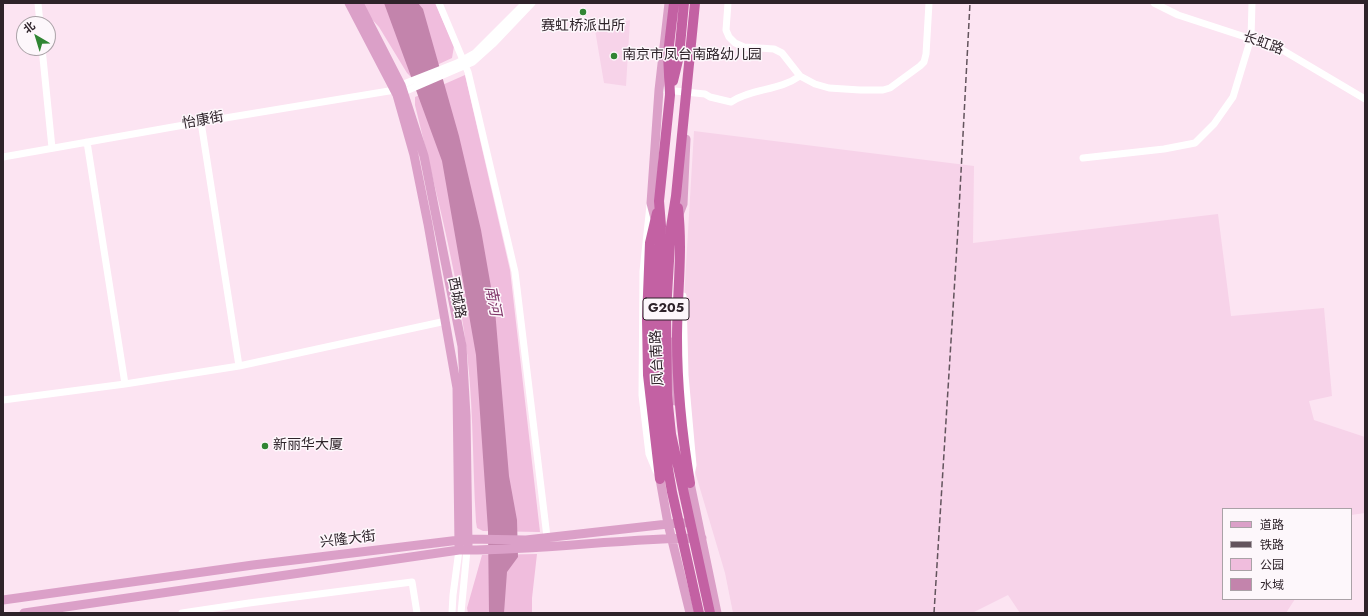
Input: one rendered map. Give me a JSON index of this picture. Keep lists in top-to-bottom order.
{
  "streets": {
    "highway": ["G205", "凤台南路"],
    "main road": ["西城路", "兴隆大街"],
    "street": ["长虹路", "怡康街"]
  },
  "crossings": [
    ["怡康街", "西城路"],
    ["西城路", "兴隆大街"],
    ["凤台南路", "兴隆大街"]
  ],
  "water": ["南河"],
  "places": ["赛虹桥派出所", "南京市凤台南路幼儿园", "新丽华大厦"],
  "legend": [
    "道路",
    "铁路",
    "公园",
    "水域"
  ],
  "north": "top left"
}
